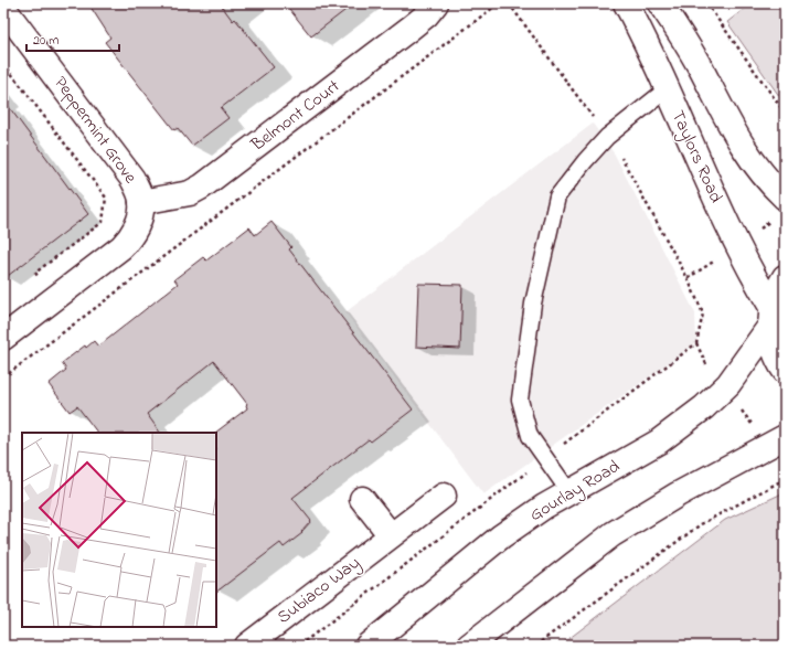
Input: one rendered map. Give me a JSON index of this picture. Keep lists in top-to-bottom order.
{
  "streets": {
    "main road": [
      "Belmont Court",
      "Peppermint Grove",
      "Taylors Road",
      "Gourlay Road",
      "Subiaco Way"
    ]
  },
  "crossings": [
    ["Belmont Court", "Peppermint Grove"],
    ["Taylors Road", "Gourlay Road"]
  ],
  "scale_bar": "20 m"
}
